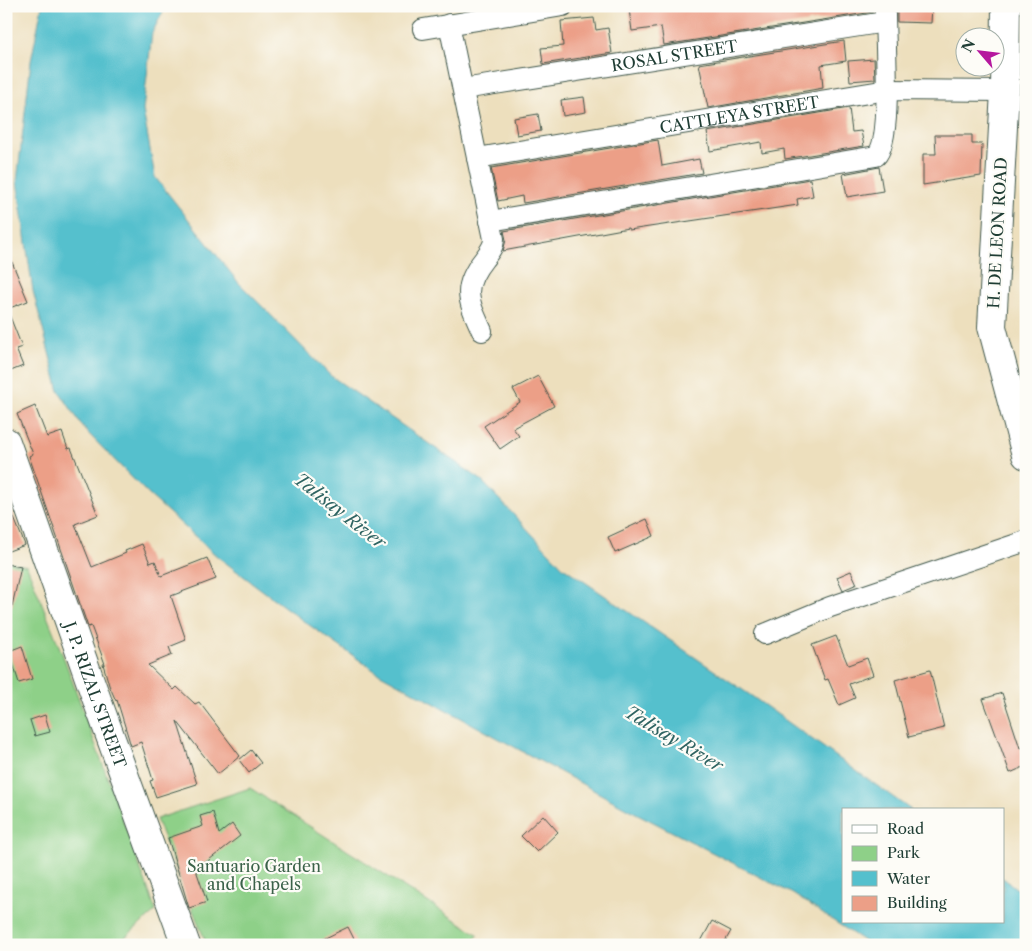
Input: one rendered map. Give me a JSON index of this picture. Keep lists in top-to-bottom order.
{
  "streets": {
    "street": [
      "ROSAL STREET",
      "CATTLEYA STREET",
      "H. DE LEON ROAD",
      "J. P. RIZAL STREET"
    ]
  },
  "crossings": [
    ["CATTLEYA STREET", "H. DE LEON ROAD"]
  ],
  "water": ["Talisay River"],
  "parks": ["Santuario Garden and Chapels"],
  "legend": [
    "Road",
    "Park",
    "Water",
    "Building"
  ],
  "north": "top left"
}
